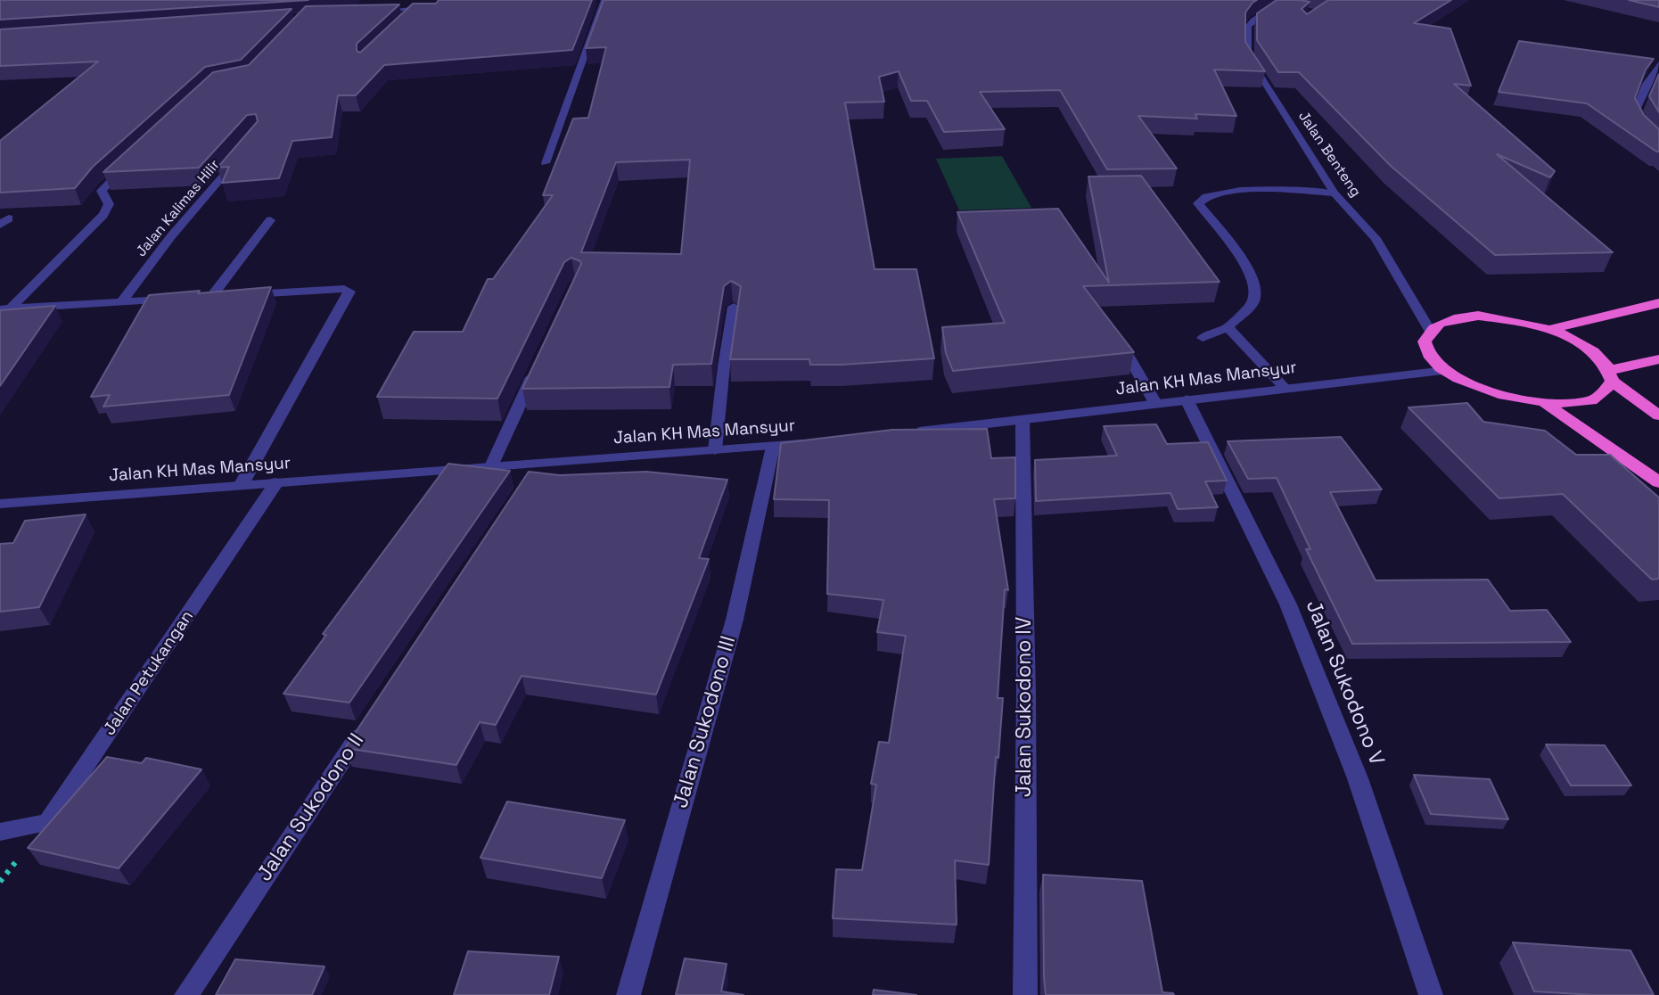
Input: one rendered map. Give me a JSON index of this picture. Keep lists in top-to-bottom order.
{
  "streets": {
    "street": [
      "Jalan Benteng",
      "Jalan Kalimas Hilir",
      "Jalan KH Mas Mansyur",
      "Jalan Petukangan",
      "Jalan Sukodono V",
      "Jalan Sukodono IV",
      "Jalan Sukodono III",
      "Jalan Sukodono II"
    ]
  },
  "crossings": [
    ["Jalan KH Mas Mansyur", "Jalan Petukangan"],
    ["Jalan KH Mas Mansyur", "Jalan Sukodono V"],
    ["Jalan KH Mas Mansyur", "Jalan Sukodono IV"],
    ["Jalan KH Mas Mansyur", "Jalan Sukodono III"]
  ]
}
